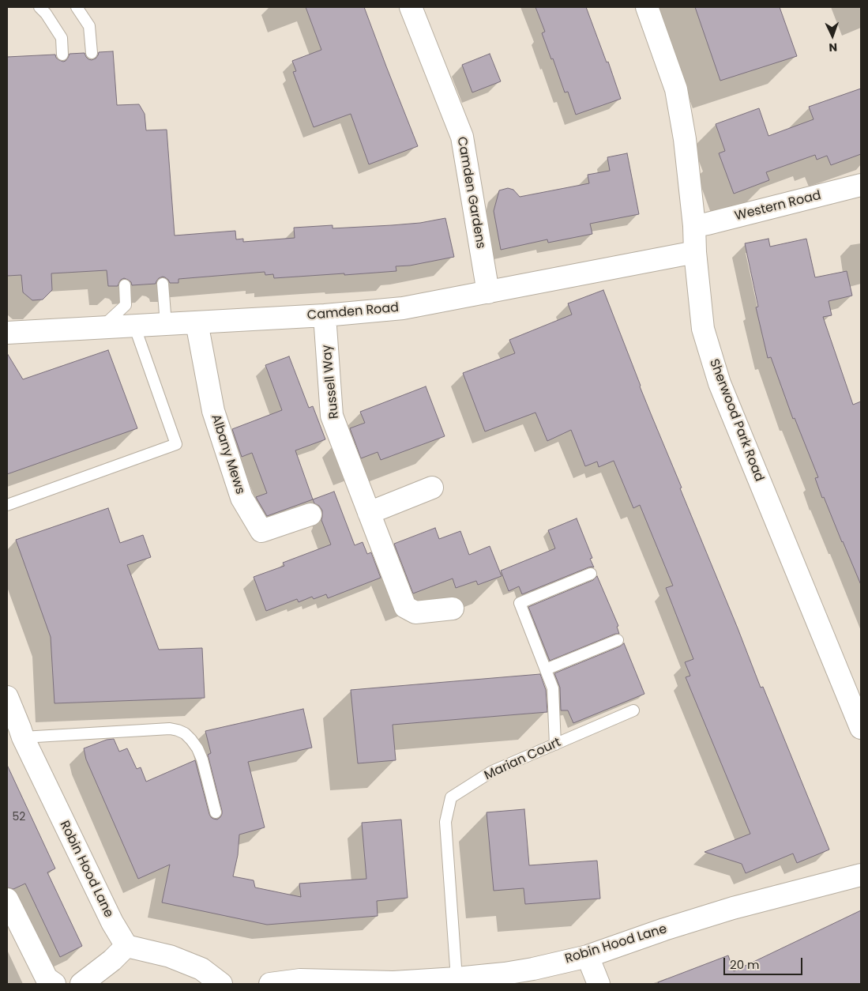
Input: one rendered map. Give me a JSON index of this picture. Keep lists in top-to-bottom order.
{
  "streets": {
    "street": [
      "Camden Gardens",
      "Western Road",
      "Camden Road",
      "Russell Way",
      "Sherwood Park Road",
      "Albany Mews",
      "Robin Hood Lane"
    ],
    "lane": ["Marian Court"]
  },
  "crossings": [
    ["Camden Gardens", "Camden Road"],
    ["Western Road", "Sherwood Park Road"],
    ["Camden Road", "Russell Way"],
    ["Camden Road", "Sherwood Park Road"],
    ["Camden Road", "Albany Mews"],
    ["Marian Court", "Robin Hood Lane"]
  ],
  "house_numbers": ["52"],
  "scale_bar": "20 m",
  "north": "bottom"
}
